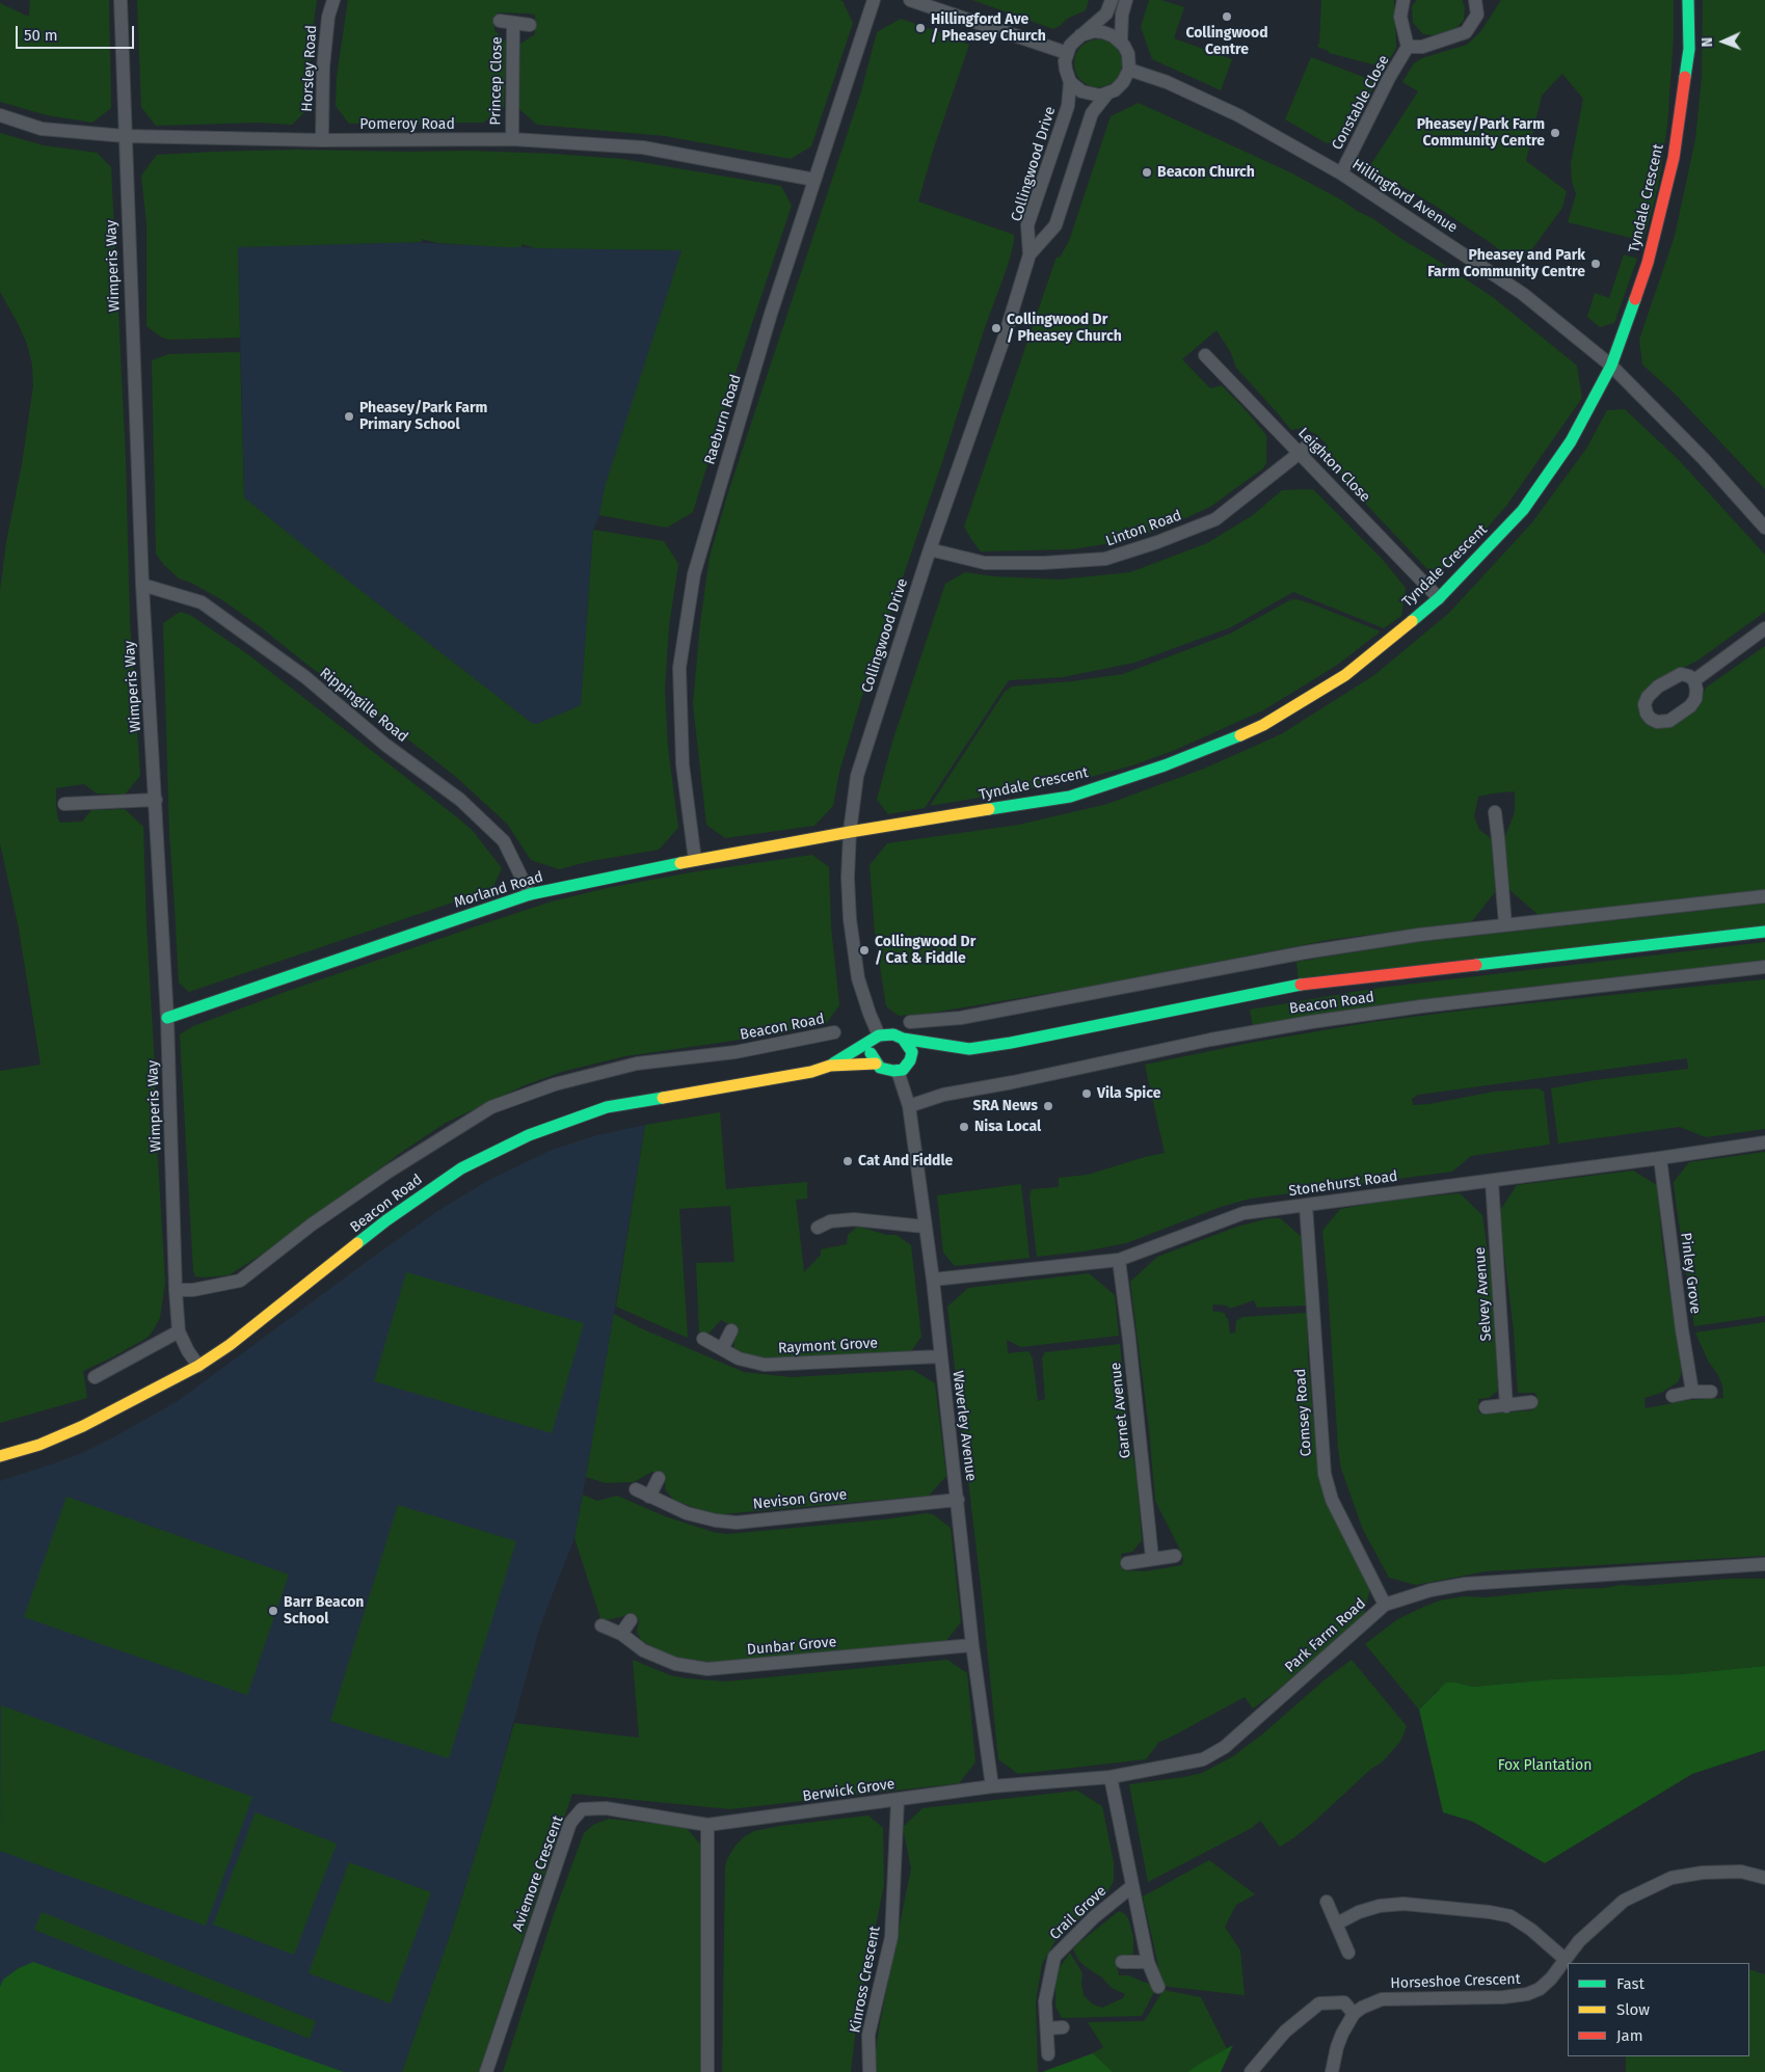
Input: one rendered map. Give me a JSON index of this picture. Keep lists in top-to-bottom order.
{
  "streets": {
    "main road": ["Tyndale Crescent", "Morland Road", "Beacon Road"],
    "street": [
      "Horsley Road",
      "Princep Close",
      "Constable Close",
      "Pomeroy Road",
      "Collingwood Drive",
      "Hillingford Avenue",
      "Wimperis Way",
      "Raeburn Road",
      "Leighton Close",
      "Linton Road",
      "Rippingille Road",
      "Stonehurst Road",
      "Pinley Grove",
      "Selvey Avenue",
      "Raymont Grove",
      "Garnet Avenue",
      "Comsey Road",
      "Waverley Avenue",
      "Nevison Grove",
      "Park Farm Road",
      "Dunbar Grove",
      "Berwick Grove",
      "Aviemore Crescent",
      "Crail Grove",
      "Kinross Crescent",
      "Horseshoe Crescent"
    ]
  },
  "crossings": [
    ["Horsley Road", "Pomeroy Road"],
    ["Princep Close", "Pomeroy Road"],
    ["Constable Close", "Hillingford Avenue"],
    ["Pomeroy Road", "Wimperis Way"],
    ["Pomeroy Road", "Raeburn Road"],
    ["Collingwood Drive", "Hillingford Avenue"],
    ["Collingwood Drive", "Tyndale Crescent"],
    ["Collingwood Drive", "Linton Road"],
    ["Collingwood Drive", "Morland Road"],
    ["Collingwood Drive", "Beacon Road"],
    ["Collingwood Drive", "Waverley Avenue"],
    ["Hillingford Avenue", "Tyndale Crescent"],
    ["Tyndale Crescent", "Leighton Close"],
    ["Tyndale Crescent", "Morland Road"],
    ["Wimperis Way", "Rippingille Road"],
    ["Wimperis Way", "Morland Road"],
    ["Wimperis Way", "Beacon Road"],
    ["Raeburn Road", "Morland Road"],
    ["Leighton Close", "Linton Road"],
    ["Rippingille Road", "Morland Road"],
    ["Beacon Road", "Waverley Avenue"],
    ["Stonehurst Road", "Pinley Grove"],
    ["Stonehurst Road", "Selvey Avenue"],
    ["Stonehurst Road", "Garnet Avenue"],
    ["Stonehurst Road", "Comsey Road"],
    ["Stonehurst Road", "Waverley Avenue"],
    ["Raymont Grove", "Waverley Avenue"],
    ["Comsey Road", "Park Farm Road"],
    ["Waverley Avenue", "Nevison Grove"],
    ["Waverley Avenue", "Park Farm Road"],
    ["Waverley Avenue", "Dunbar Grove"],
    ["Waverley Avenue", "Berwick Grove"],
    ["Park Farm Road", "Berwick Grove"],
    ["Berwick Grove", "Aviemore Crescent"],
    ["Berwick Grove", "Kinross Crescent"]
  ],
  "parks": ["Fox Plantation"],
  "places": [
    "Collingwood Centre",
    "Hillingford Ave / Pheasey Church",
    "Pheasey/Park Farm Community Centre",
    "Beacon Church",
    "Pheasey and Park Farm Community Centre",
    "Collingwood Dr / Pheasey Church",
    "Pheasey/Park Farm Primary School",
    "Collingwood Dr / Cat & Fiddle",
    "Vila Spice",
    "SRA News",
    "Nisa Local",
    "Cat And Fiddle",
    "Barr Beacon School"
  ],
  "legend": ["Fast", "Slow", "Jam"],
  "scale_bar": "50 m",
  "north": "left"
}
